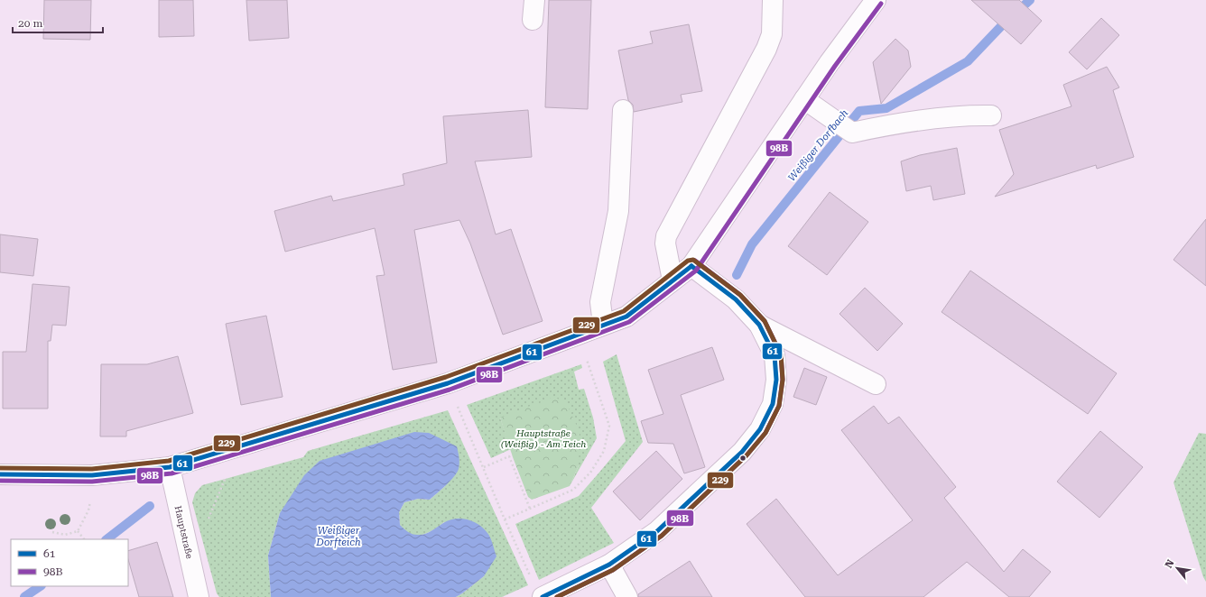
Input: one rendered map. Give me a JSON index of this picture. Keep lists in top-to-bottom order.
{
  "streets": {
    "street": ["Hauptstraße"]
  },
  "water": ["Weißiger Dorfbach", "Weißiger Dorfteich"],
  "parks": ["Hauptstraße (Weißig) - Am Teich"],
  "lines": ["transit line 98B", "transit line 229", "transit line 61"],
  "legend": ["61", "98B"],
  "scale_bar": "20 m",
  "north": "top left"
}
